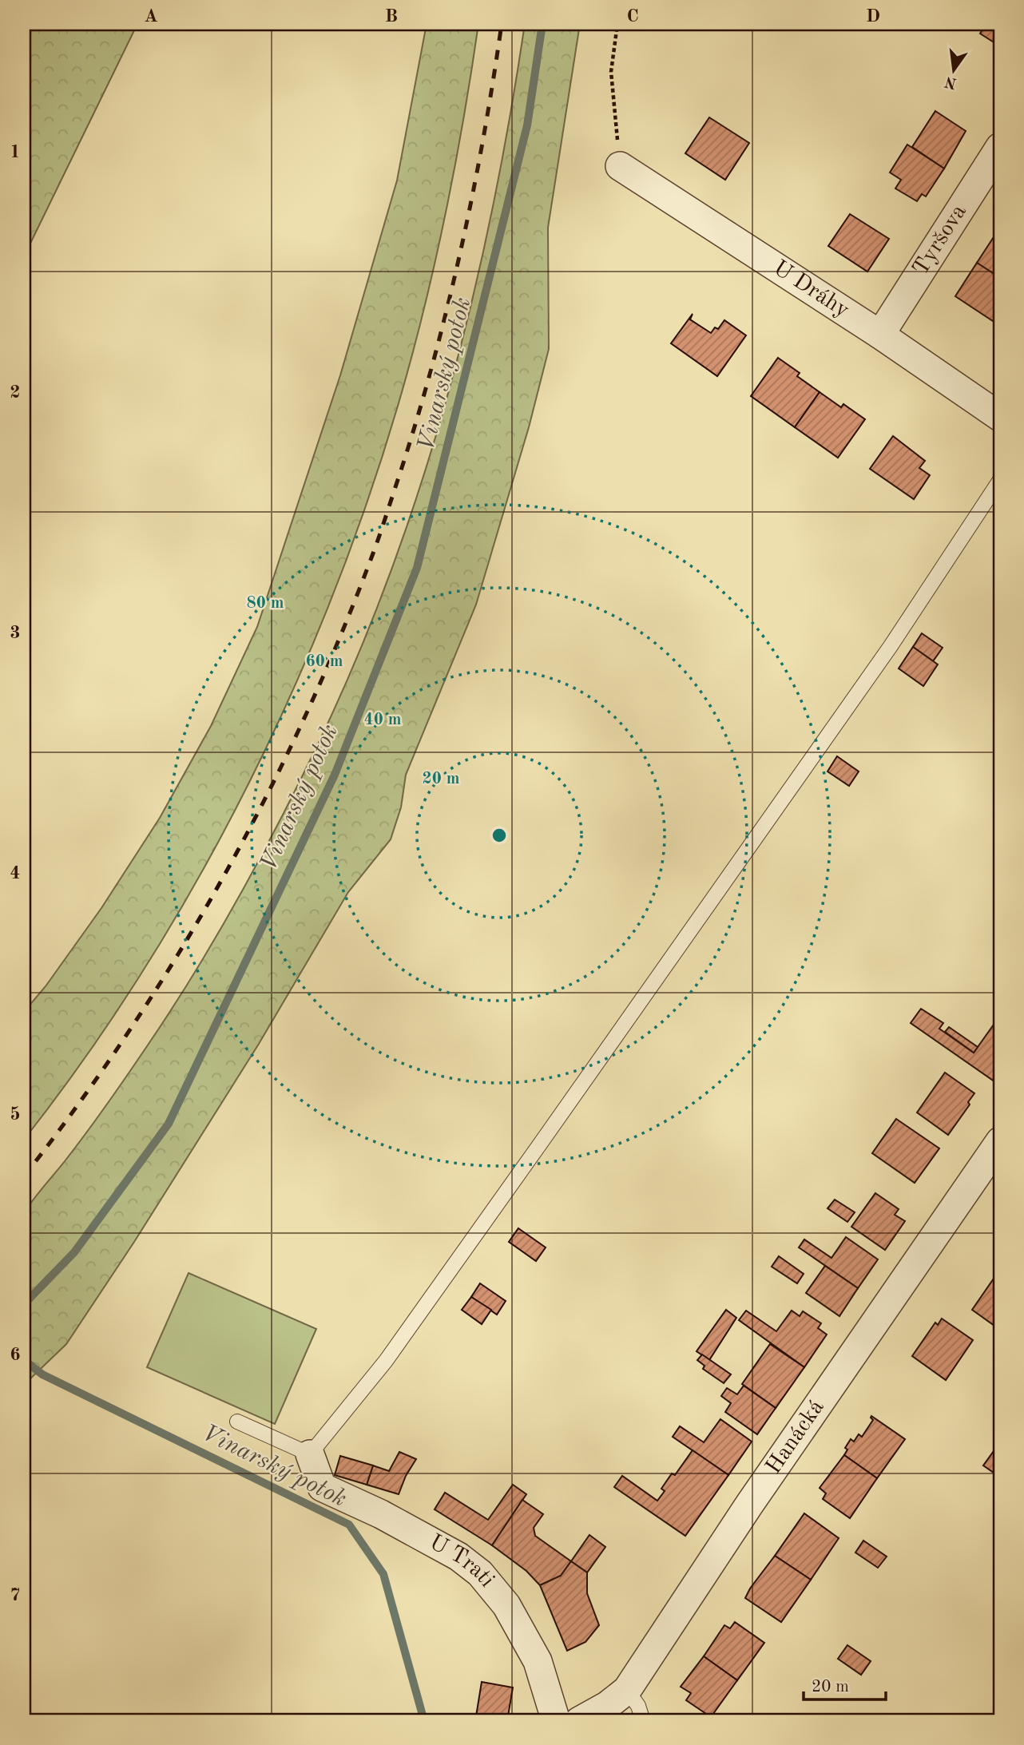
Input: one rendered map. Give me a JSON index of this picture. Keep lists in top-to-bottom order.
{
  "streets": {
    "street": [
      "Tyršova",
      "U Dráhy",
      "Hanácká",
      "U Trati"
    ]
  },
  "crossings": [
    ["Tyršova", "U Dráhy"]
  ],
  "water": ["Vinarský potok"],
  "scale_bar": "20 m",
  "north": "bottom",
  "grid": {
    "columns": [
      "A",
      "B",
      "C",
      "D"
    ],
    "rows": [
      "1",
      "2",
      "3",
      "4",
      "5",
      "6",
      "7"
    ]
  },
  "rings": [
    "80 m",
    "60 m",
    "40 m",
    "20 m"
  ]
}
